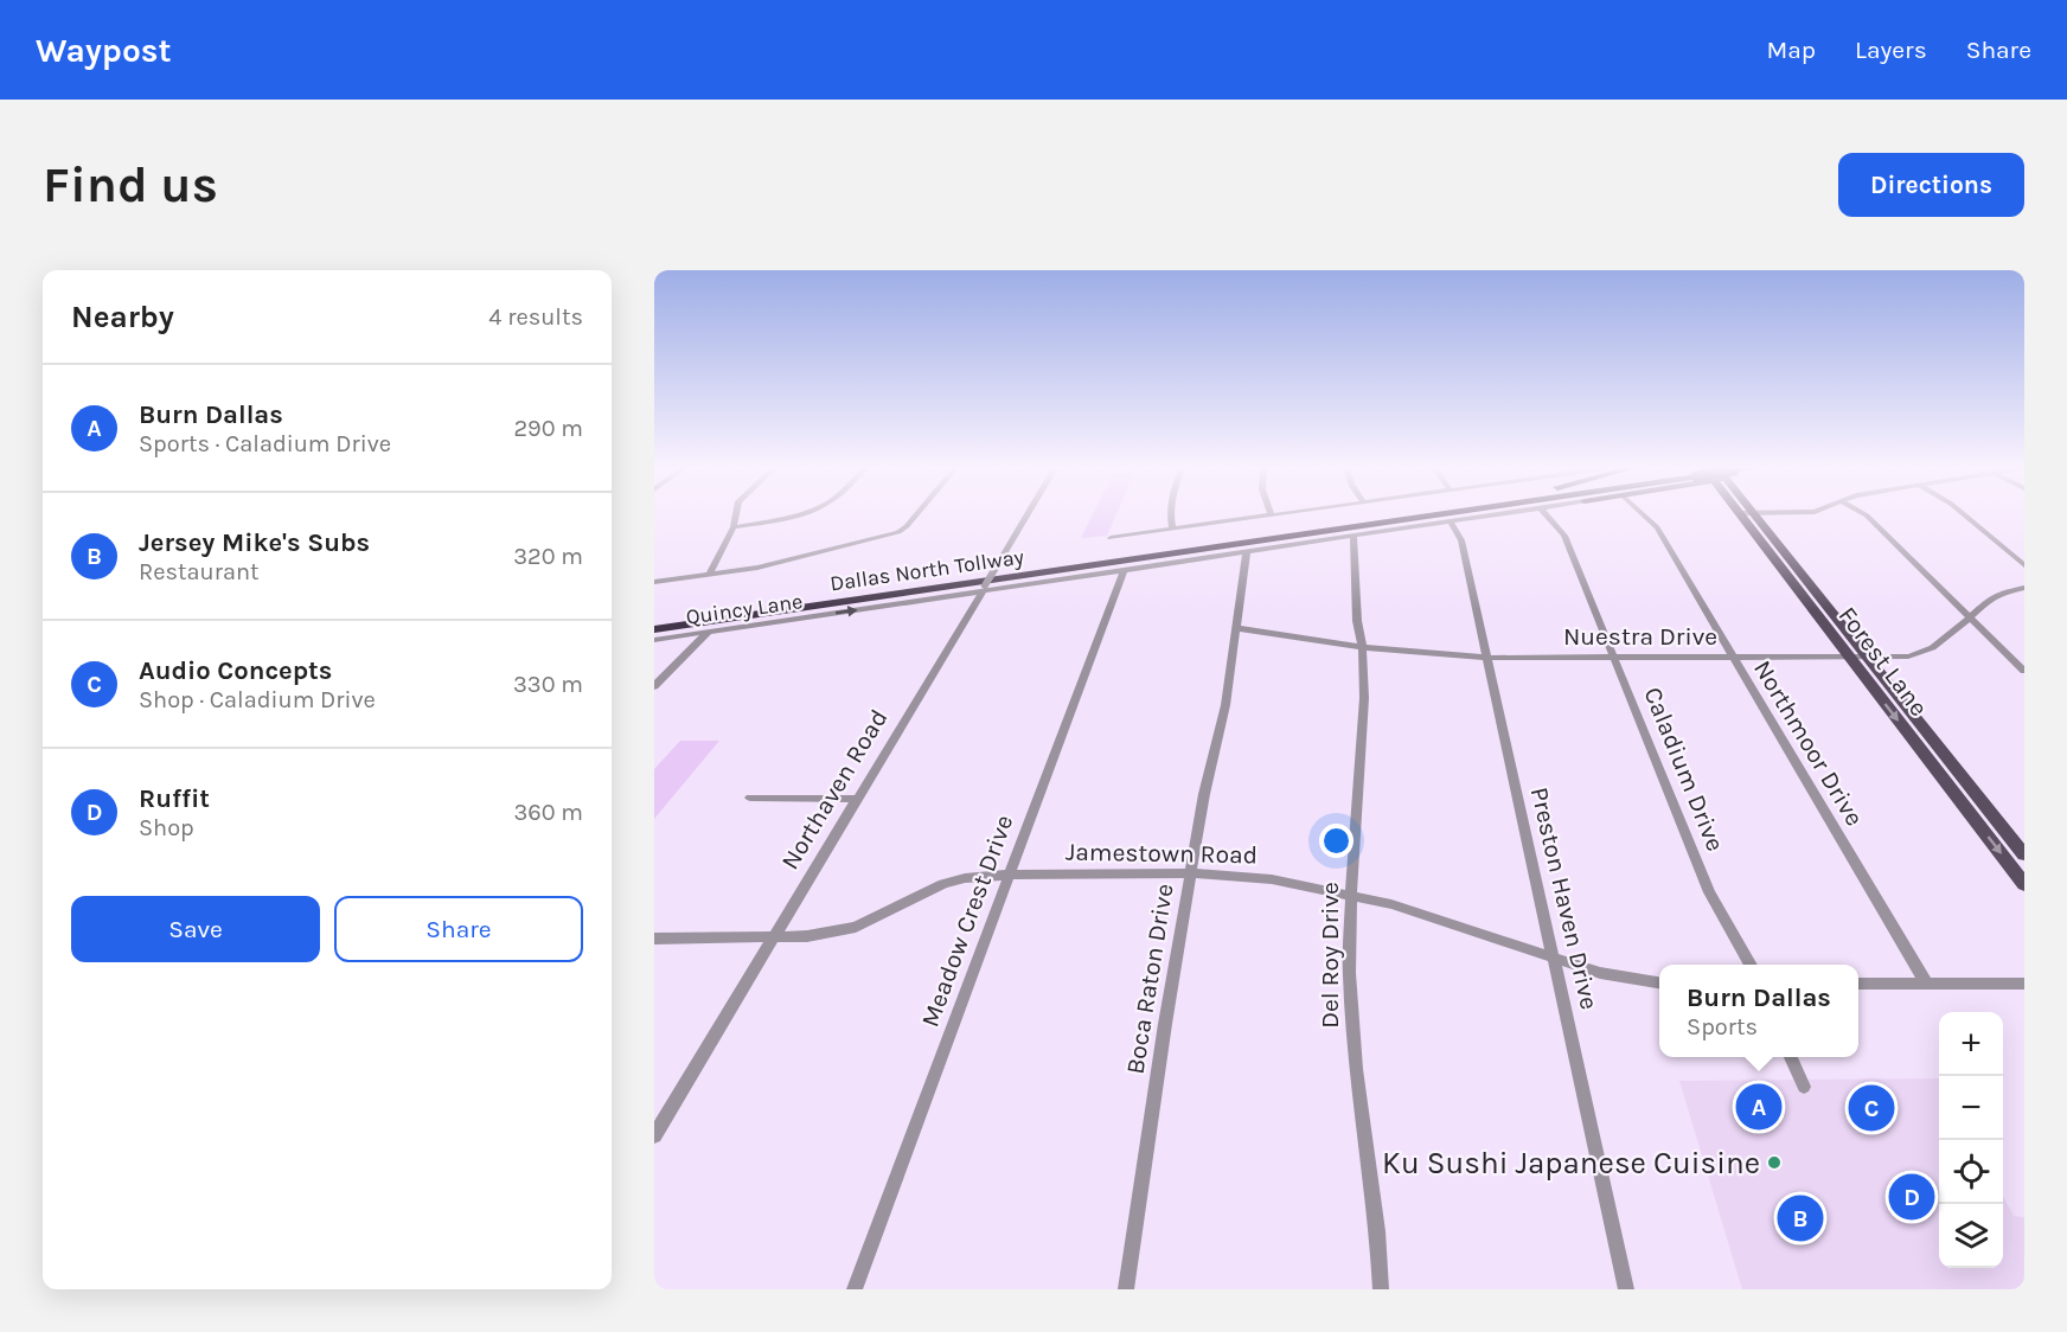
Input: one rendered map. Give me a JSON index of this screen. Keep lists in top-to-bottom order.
{
  "streets": {
    "highway": ["Dallas North Tollway"],
    "main road": ["Forest Lane"],
    "street": [
      "Quincy Lane",
      "Nuestra Drive",
      "Northmoor Drive",
      "Caladium Drive",
      "Northaven Road",
      "Jamestown Road",
      "Preston Haven Drive",
      "Meadow Crest Drive",
      "Del Roy Drive",
      "Boca Raton Drive"
    ]
  },
  "crossings": [
    ["Quincy Lane", "Northaven Road"],
    ["Quincy Lane", "Preston Haven Drive"],
    ["Quincy Lane", "Meadow Crest Drive"],
    ["Quincy Lane", "Del Roy Drive"],
    ["Quincy Lane", "Boca Raton Drive"],
    ["Nuestra Drive", "Forest Lane"],
    ["Nuestra Drive", "Northmoor Drive"],
    ["Nuestra Drive", "Caladium Drive"],
    ["Nuestra Drive", "Preston Haven Drive"],
    ["Nuestra Drive", "Del Roy Drive"],
    ["Nuestra Drive", "Boca Raton Drive"],
    ["Northaven Road", "Jamestown Road"],
    ["Jamestown Road", "Preston Haven Drive"],
    ["Jamestown Road", "Meadow Crest Drive"],
    ["Jamestown Road", "Del Roy Drive"],
    ["Jamestown Road", "Boca Raton Drive"]
  ],
  "places": ["Ku Sushi Japanese Cuisine"],
  "page": {
    "header": "Waypost",
    "nav": ["Map", "Layers", "Share"],
    "buttons": [
      "Directions",
      ["Save", "Share"]
    ],
    "title": "Find us",
    "heading": ["Nearby", "4 results"],
    "list": [
      {
        "mark": "A",
        "name": "Burn Dallas",
        "note": "Sports · Caladium Drive",
        "value": "290 m"
      },
      {
        "mark": "B",
        "name": "Jersey Mike's Subs",
        "note": "Restaurant",
        "value": "320 m"
      },
      {
        "mark": "C",
        "name": "Audio Concepts",
        "note": "Shop · Caladium Drive",
        "value": "330 m"
      },
      {
        "mark": "D",
        "name": "Ruffit",
        "note": "Shop",
        "value": "360 m"
      }
    ],
    "popup": ["Burn Dallas", "Sports"],
    "map_buttons": ["+", "−"],
    "pins": [
      "A",
      "C",
      "D",
      "B"
    ]
  }
}
